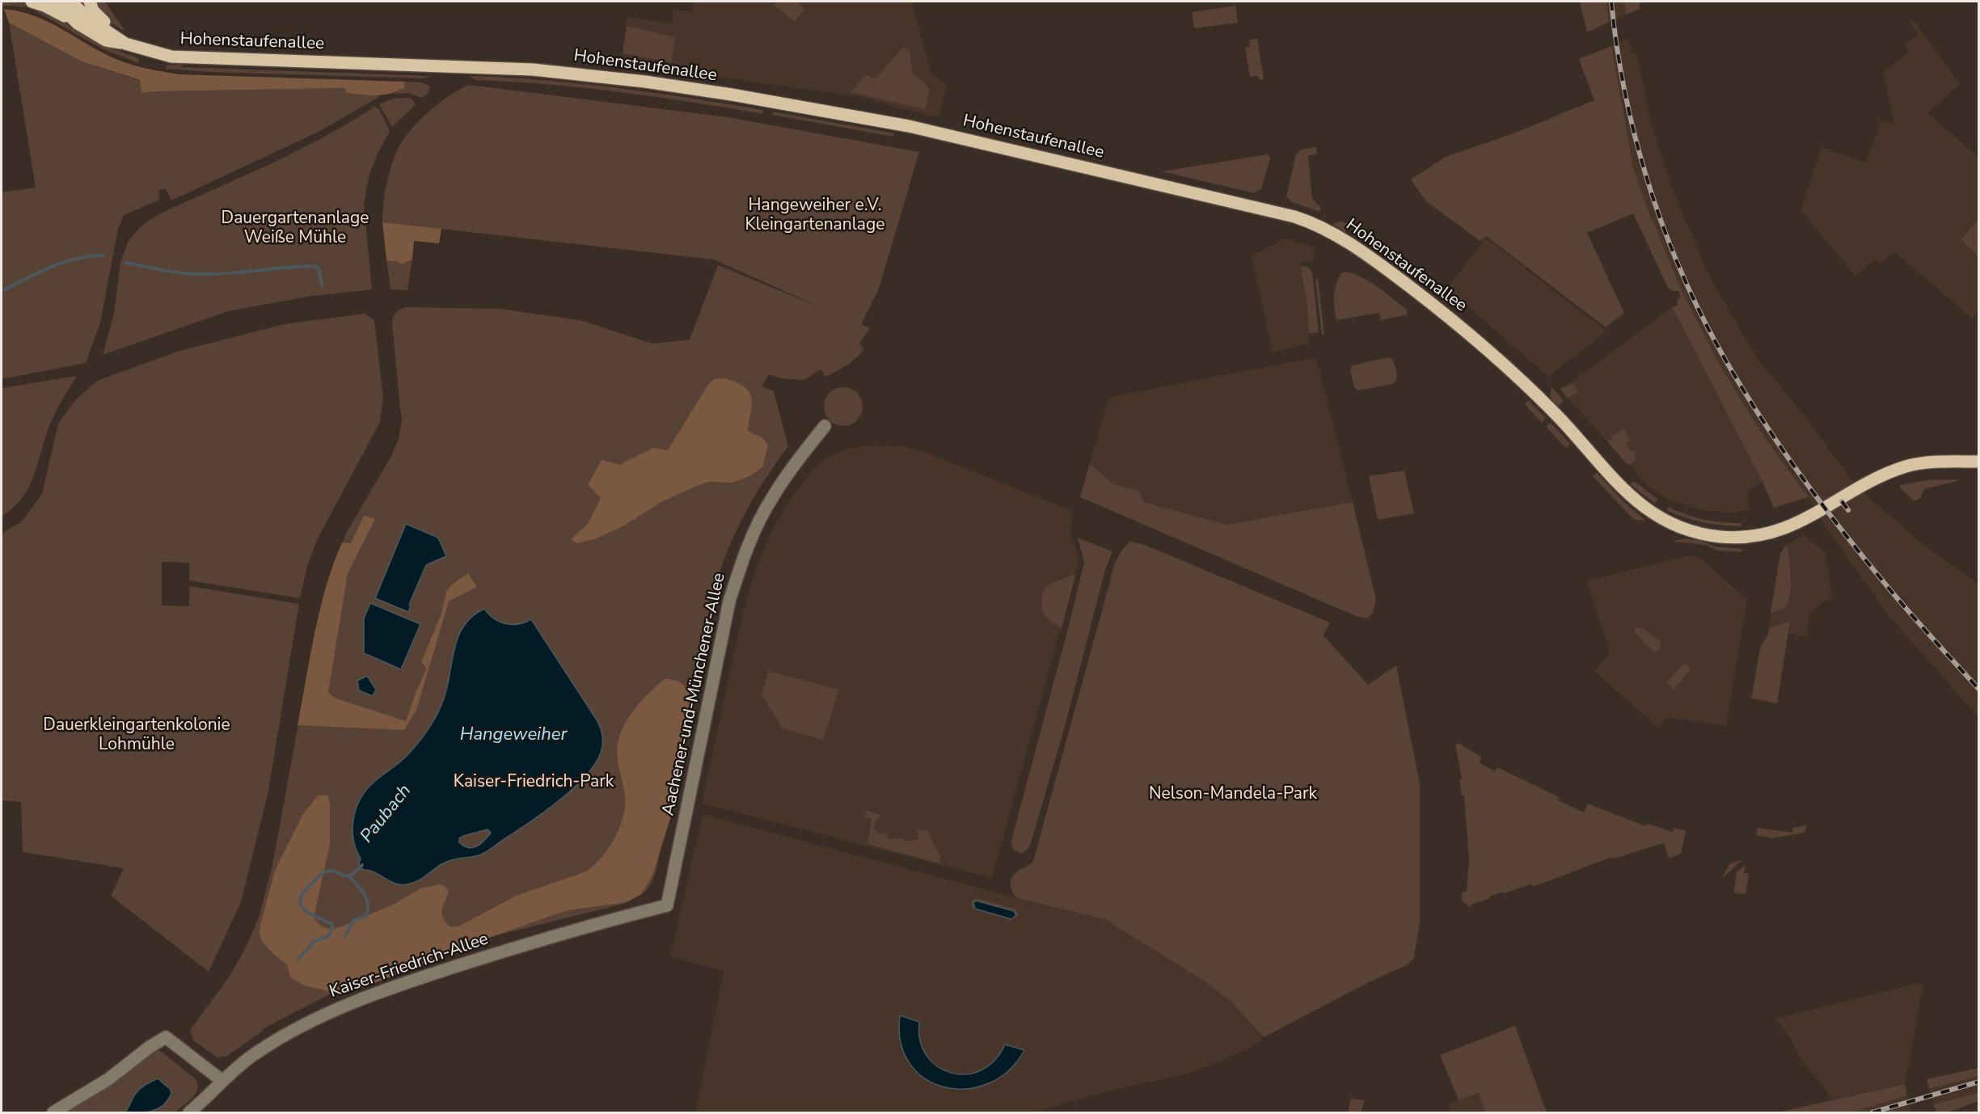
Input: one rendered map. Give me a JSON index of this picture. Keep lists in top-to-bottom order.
{
  "streets": {
    "main road": ["Hohenstaufenallee"],
    "street": ["Aachener-und-Münchener-Allee", "Kaiser-Friedrich-Allee"]
  },
  "crossings": [
    ["Aachener-und-Münchener-Allee", "Kaiser-Friedrich-Allee"]
  ],
  "water": ["Hangeweiher", "Paubach"],
  "parks": [
    "Hangeweiher e.V. Kleingartenanlage",
    "Dauergartenanlage Weiße Mühle",
    "Dauerkleingartenkolonie Lohmühle",
    "Kaiser-Friedrich-Park",
    "Nelson-Mandela-Park"
  ]
}
